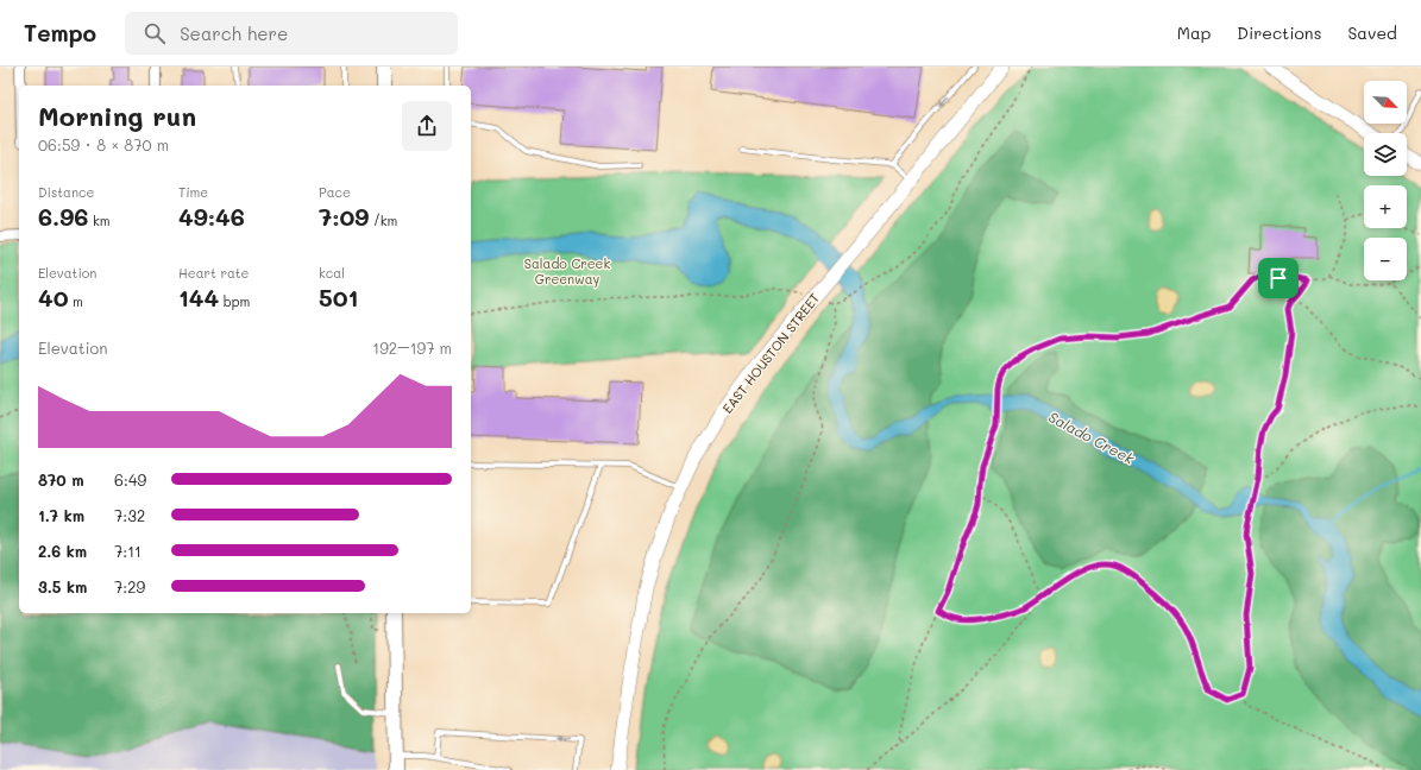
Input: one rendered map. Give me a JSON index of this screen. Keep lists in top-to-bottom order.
{
  "streets": {
    "main road": ["EAST HOUSTON STREET"]
  },
  "water": ["Salado Creek"],
  "parks": ["Salado Creek Greenway"],
  "north": "bottom right",
  "page": {
    "header": "Tempo",
    "search": "Search here",
    "nav": ["Map", "Directions", "Saved"],
    "map_buttons": ["+", "−"],
    "heading": ["Morning run", "06:59 · 8 × 870 m"],
    "stats": [
      ["Distance", "6.96 km"],
      ["Time", "49:46"],
      ["Pace", "7:09 /km"],
      ["Elevation", "40 m"],
      ["Heart rate", "144 bpm"],
      ["kcal", "501"]
    ],
    "chart": ["Elevation", "192–197 m"],
    "list": [
      {
        "name": "870 m",
        "note": "6:49"
      },
      {
        "name": "1.7 km",
        "note": "7:32"
      },
      {
        "name": "2.6 km",
        "note": "7:11"
      },
      {
        "name": "3.5 km",
        "note": "7:29"
      }
    ]
  }
}
